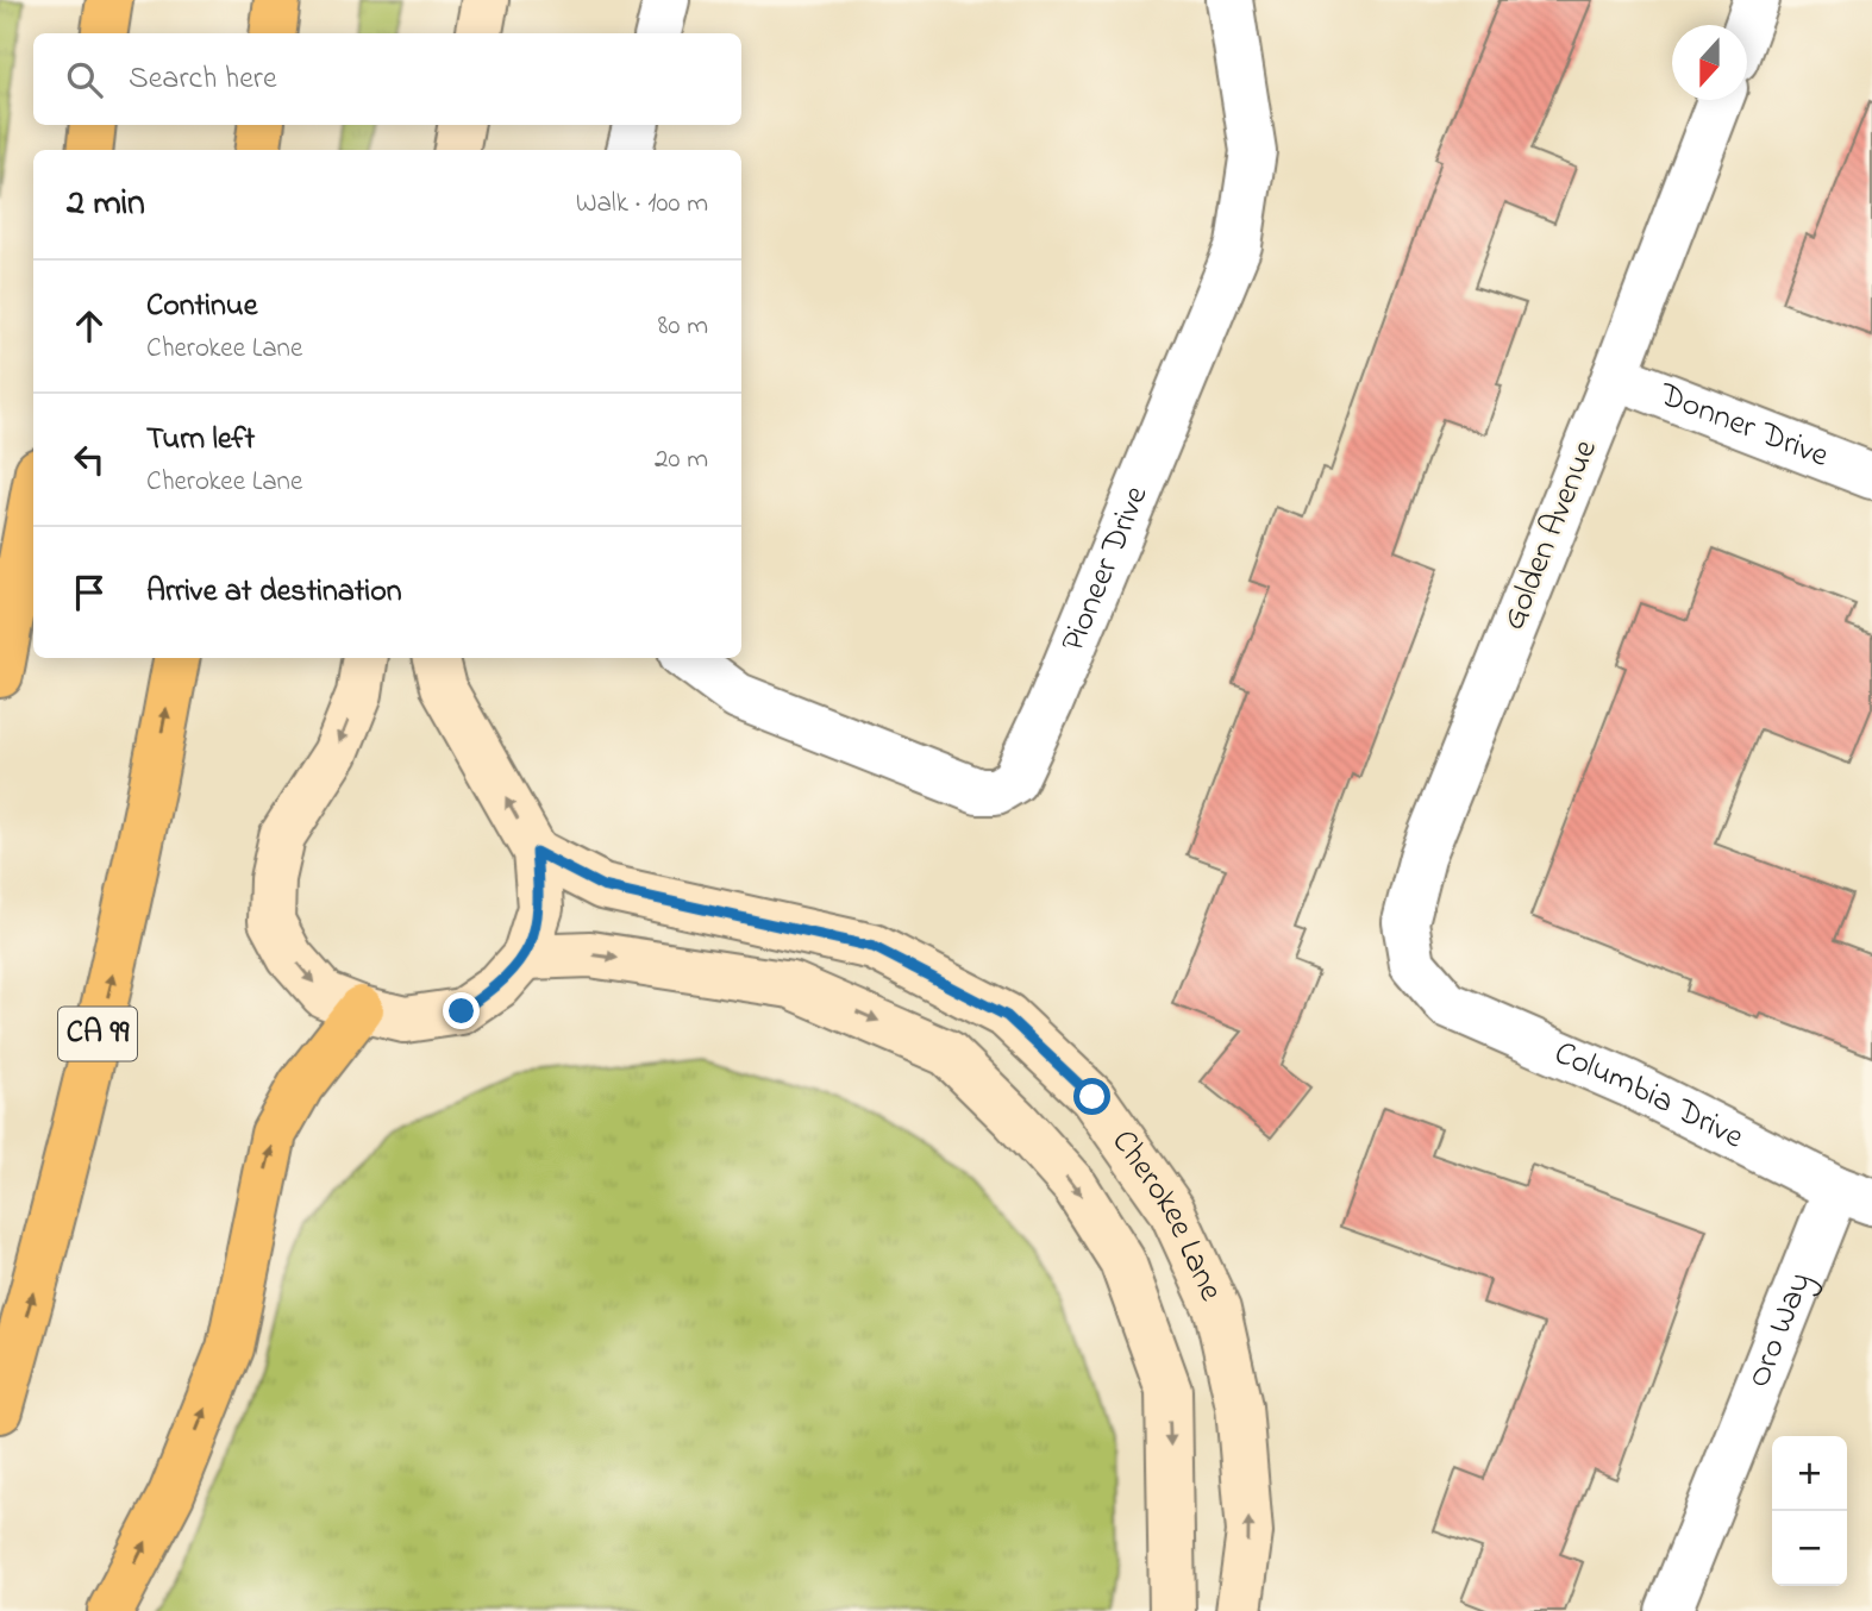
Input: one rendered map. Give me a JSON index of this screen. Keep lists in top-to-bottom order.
{
  "streets": {
    "highway": ["CA 99"],
    "main road": ["Cherokee Lane"],
    "street": [
      "Donner Drive",
      "Golden Avenue",
      "Pioneer Drive",
      "Columbia Drive",
      "Oro Way"
    ]
  },
  "crossings": [
    ["Donner Drive", "Golden Avenue"],
    ["Golden Avenue", "Columbia Drive"],
    ["Columbia Drive", "Oro Way"]
  ],
  "north": "bottom",
  "page": {
    "search": "Search here",
    "heading": ["2 min", "Walk · 100 m"],
    "list": [
      ["Continue", "Cherokee Lane", "80 m"],
      ["Turn left", "Cherokee Lane", "20 m"],
      "Arrive at destination"
    ],
    "map_buttons": ["+", "−"]
  }
}
